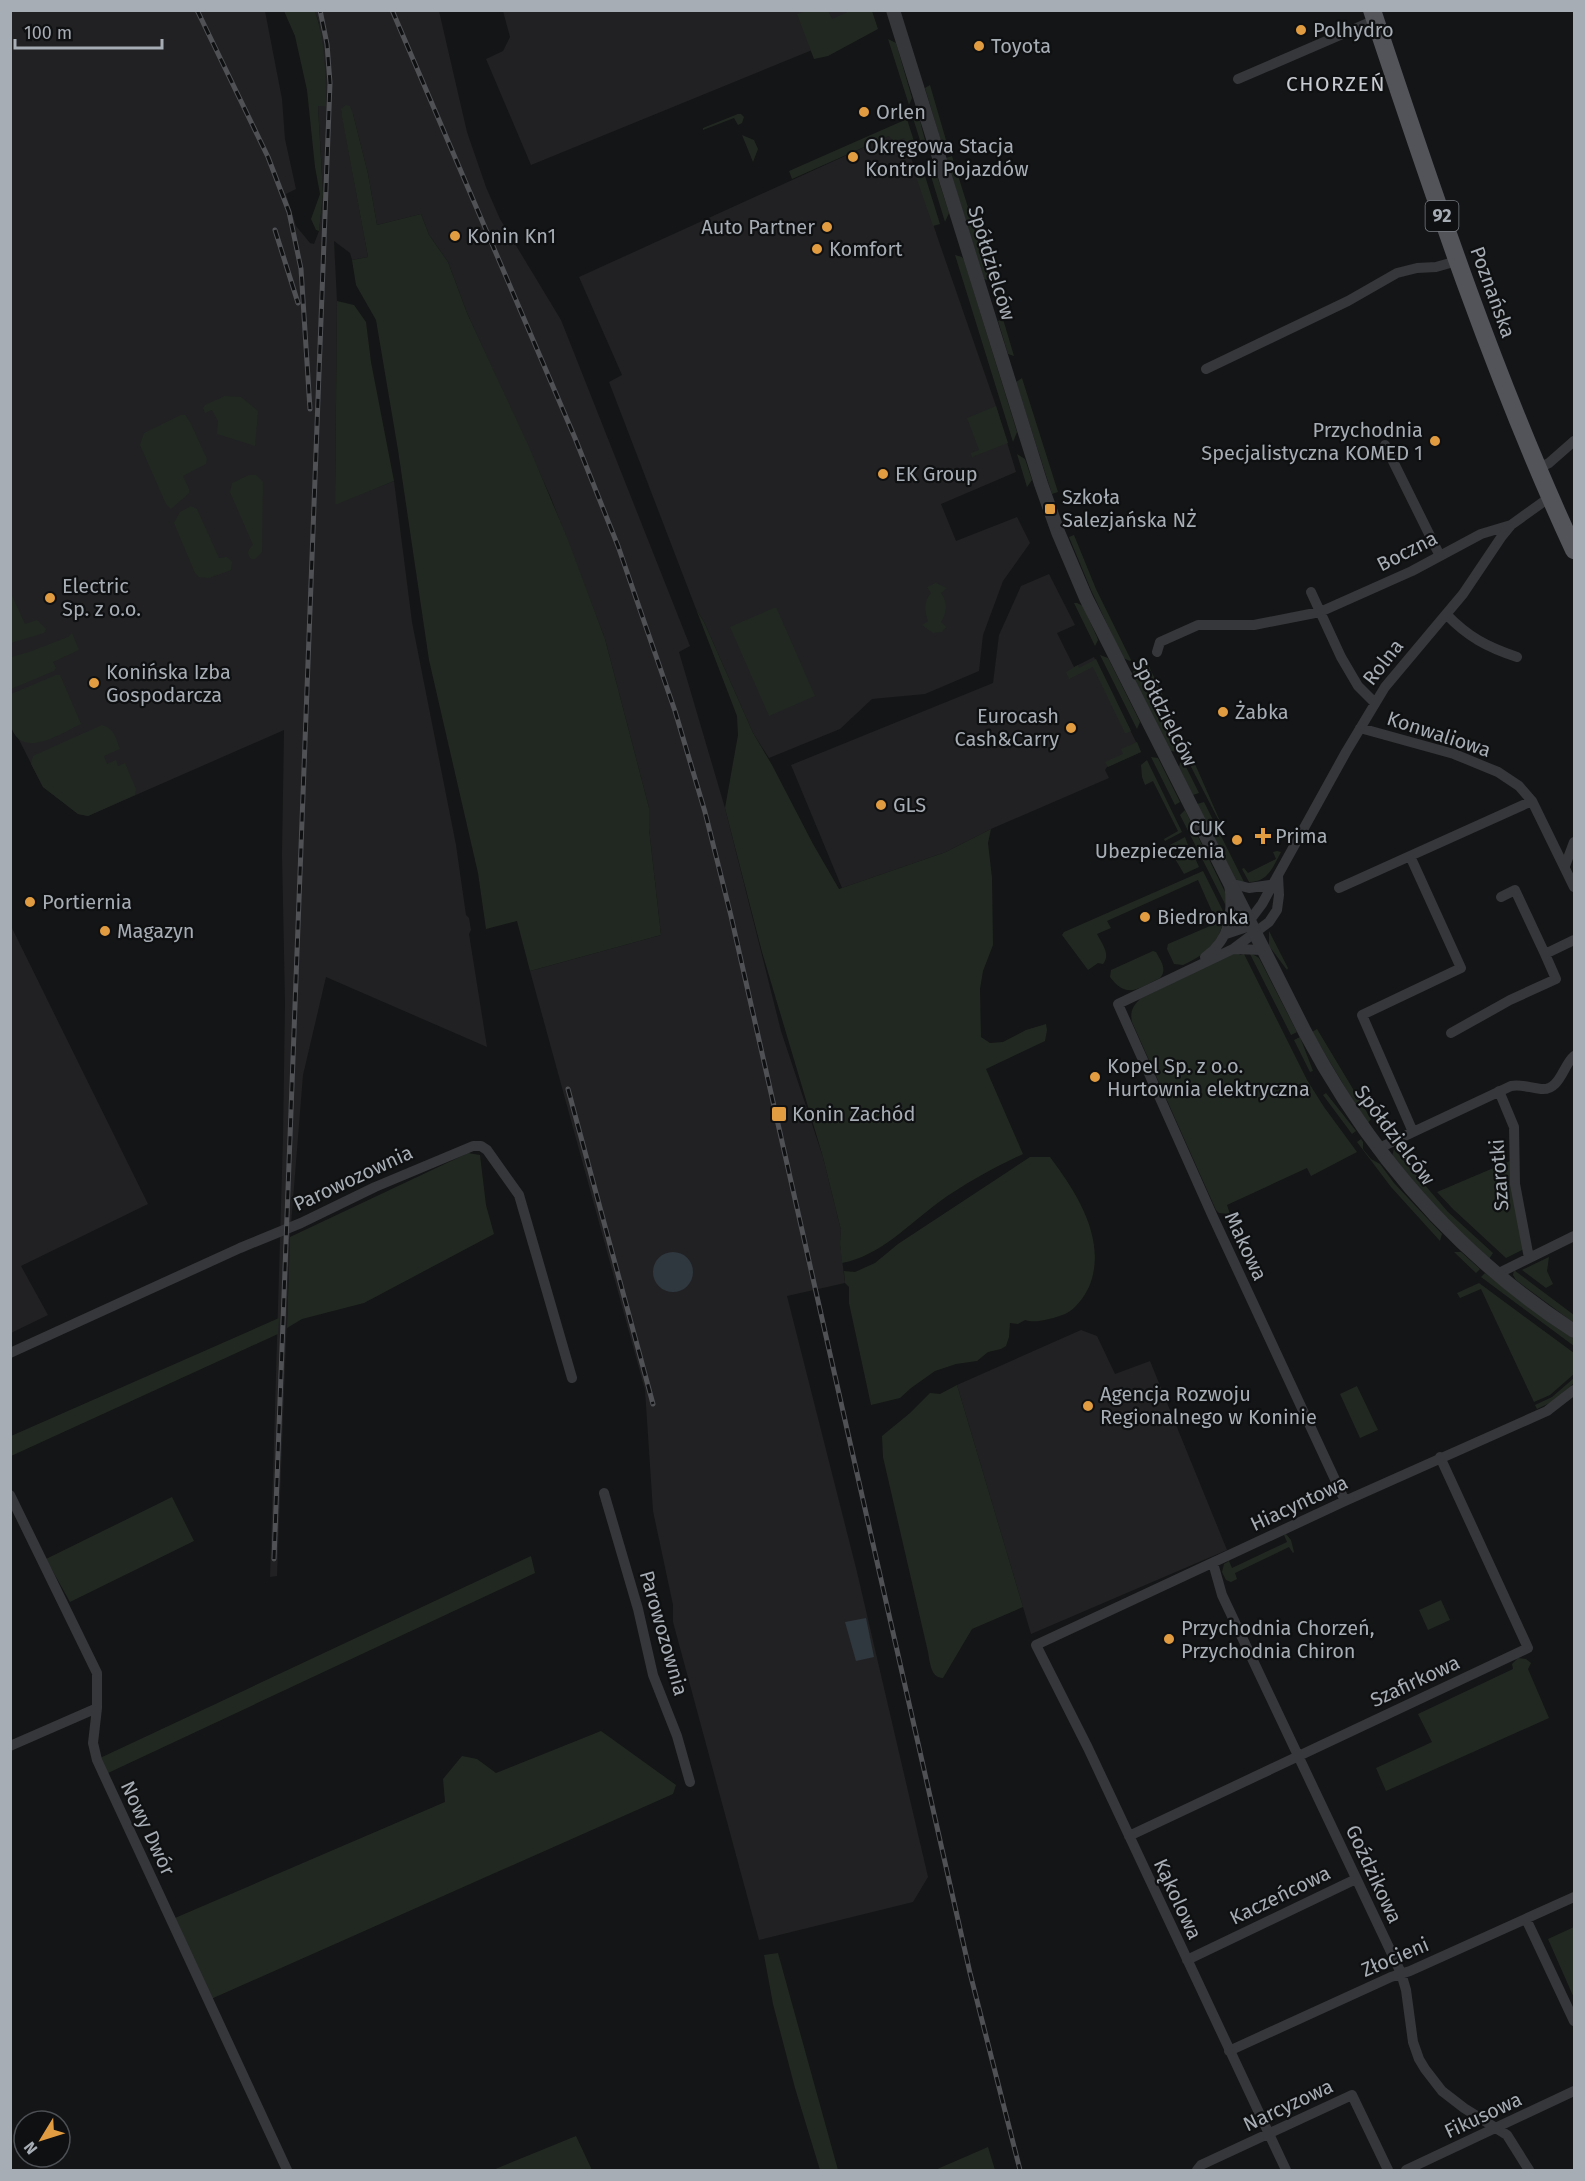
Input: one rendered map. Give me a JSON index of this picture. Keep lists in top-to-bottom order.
{
  "streets": {
    "main road": ["92", "Poznańska"],
    "street": [
      "Spółdzielców",
      "Boczna",
      "Rolna",
      "Konwaliowa",
      "Szarotki",
      "Parowozownia",
      "Makowa",
      "Hiacyntowa",
      "Szafirkowa",
      "Nowy Dwór",
      "Goździkowa",
      "Kaczeńcowa",
      "Kąkolowa",
      "Złocieni",
      "Narcyzowa",
      "Fikusowa"
    ]
  },
  "crossings": [
    ["Spółdzielców", "Rolna"],
    ["Poznańska", "Rolna"],
    ["Boczna", "Rolna"],
    ["Rolna", "Konwaliowa"],
    ["Makowa", "Hiacyntowa"],
    ["Hiacyntowa", "Szafirkowa"],
    ["Hiacyntowa", "Goździkowa"],
    ["Hiacyntowa", "Kąkolowa"],
    ["Szafirkowa", "Goździkowa"],
    ["Szafirkowa", "Kąkolowa"],
    ["Goździkowa", "Kaczeńcowa"],
    ["Goździkowa", "Złocieni"],
    ["Goździkowa", "Fikusowa"],
    ["Kaczeńcowa", "Kąkolowa"],
    ["Kąkolowa", "Złocieni"],
    ["Kąkolowa", "Narcyzowa"]
  ],
  "districts": ["CHORZEŃ"],
  "places": {
    "other": [
      "Polhydro",
      "Toyota",
      "Orlen",
      "Okręgowa Stacja Kontroli Pojazdów",
      "Auto Partner",
      "Konin Kn1",
      "Komfort",
      "Przychodnia Specjalistyczna KOMED 1",
      "EK Group",
      "Electric Sp. z o.o.",
      "Konińska Izba Gospodarcza",
      "Żabka",
      "Eurocash Cash&Carry",
      "GLS",
      "CUK Ubezpieczenia",
      "Portiernia",
      "Biedronka",
      "Magazyn",
      "Kopel Sp. z o.o. Hurtownia elektryczna",
      "Agencja Rozwoju Regionalnego w Koninie",
      "Przychodnia Chorzeń, Przychodnia Chiron"
    ],
    "transit": ["Szkoła Salezjańska NŻ", "Konin Zachód"],
    "health": ["Prima"]
  },
  "scale_bar": "100 m",
  "north": "bottom left"
}
